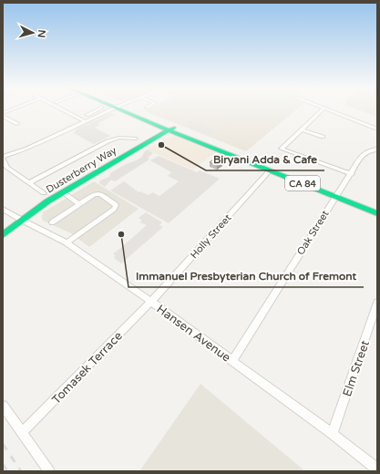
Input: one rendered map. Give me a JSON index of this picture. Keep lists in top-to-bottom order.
{
  "streets": {
    "main road": ["Dusterberry Way", "CA 84"],
    "street": [
      "Oak Street",
      "Holly Street",
      "Hansen Avenue",
      "Tomasek Terrace",
      "Elm Street"
    ]
  },
  "crossings": [
    ["Dusterberry Way", "CA 84"],
    ["Dusterberry Way", "Hansen Avenue"],
    ["CA 84", "Oak Street"],
    ["CA 84", "Holly Street"],
    ["Oak Street", "Hansen Avenue"],
    ["Holly Street", "Hansen Avenue"],
    ["Holly Street", "Tomasek Terrace"],
    ["Hansen Avenue", "Tomasek Terrace"],
    ["Hansen Avenue", "Elm Street"]
  ],
  "places": ["Biryani Adda & Cafe", "Immanuel Presbyterian Church of Fremont"],
  "north": "right"
}
